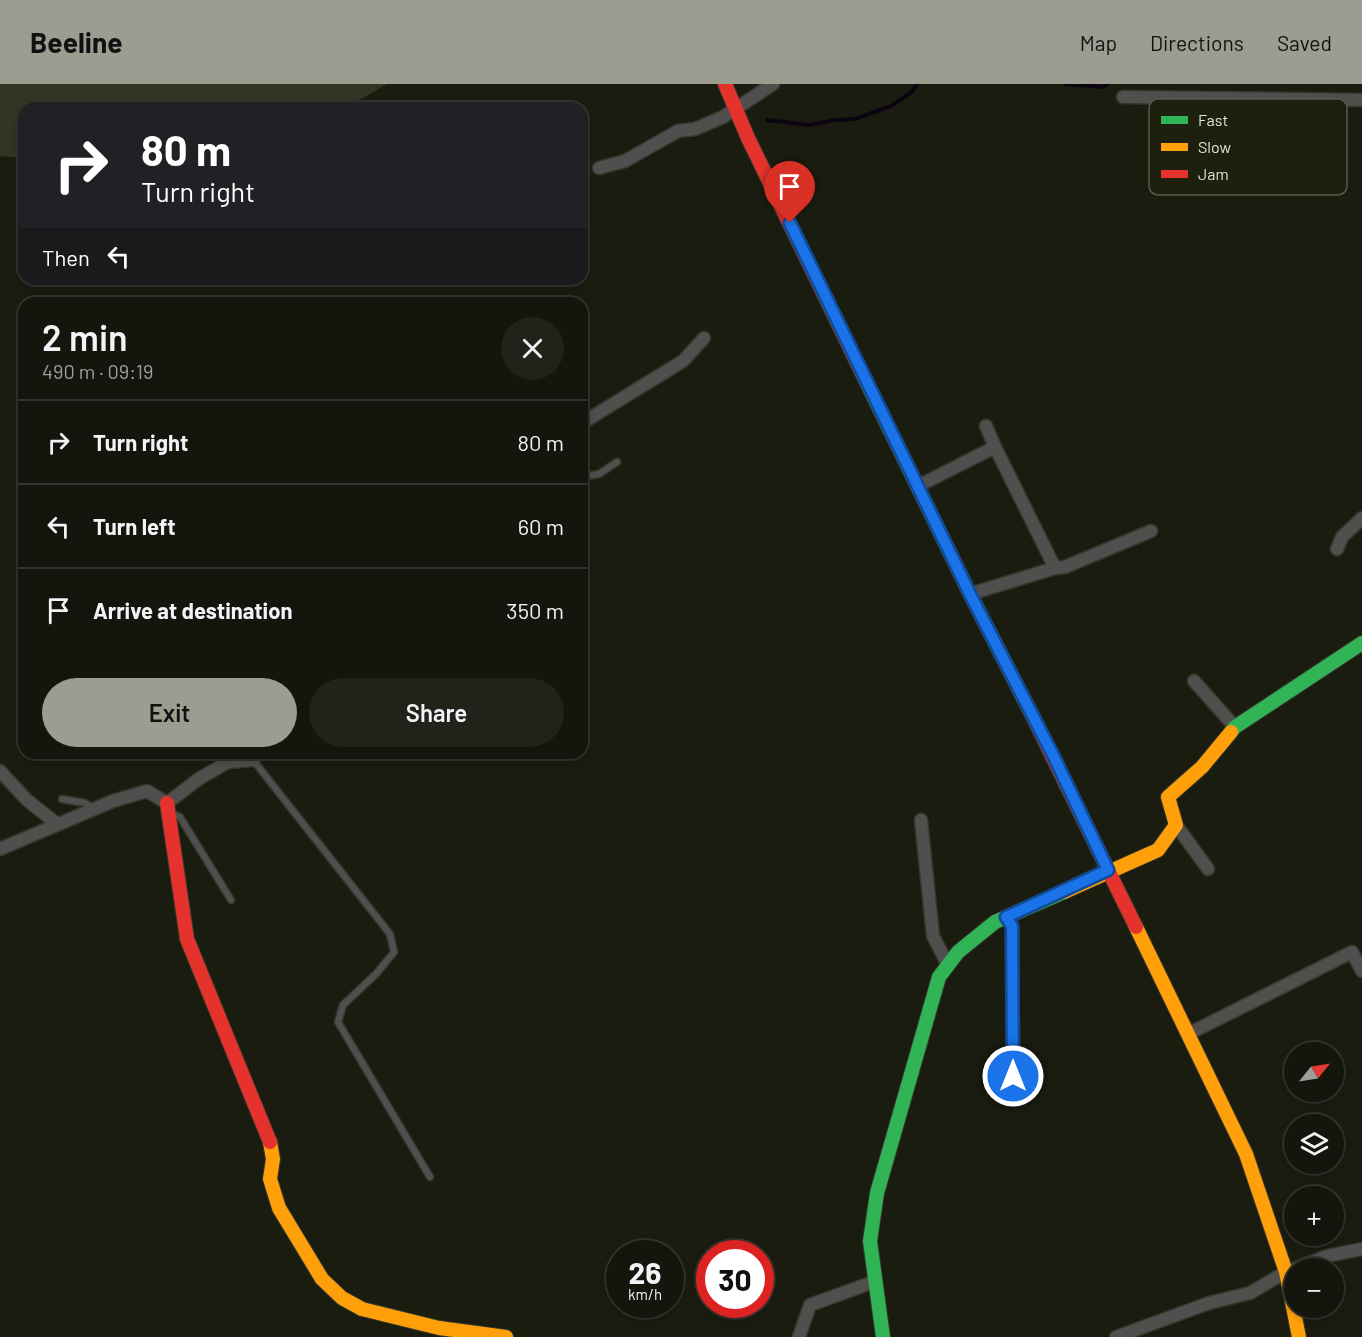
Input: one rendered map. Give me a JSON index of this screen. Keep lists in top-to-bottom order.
{
  "legend": ["Fast", "Slow", "Jam"],
  "north": "top right",
  "page": {
    "header": "Beeline",
    "nav": ["Map", "Directions", "Saved"],
    "turn": ["80 m", "Turn right"],
    "then": "Then",
    "heading": ["2 min", "490 m · 09:19"],
    "list": [
      {
        "name": "Turn right",
        "value": "80 m"
      },
      {
        "name": "Turn left",
        "value": "60 m"
      },
      {
        "name": "Arrive at destination",
        "value": "350 m"
      }
    ],
    "buttons": ["Exit", "Share"],
    "map_buttons": ["+", "−"],
    "speed": "26 km/h",
    "limit": "30"
  }
}
